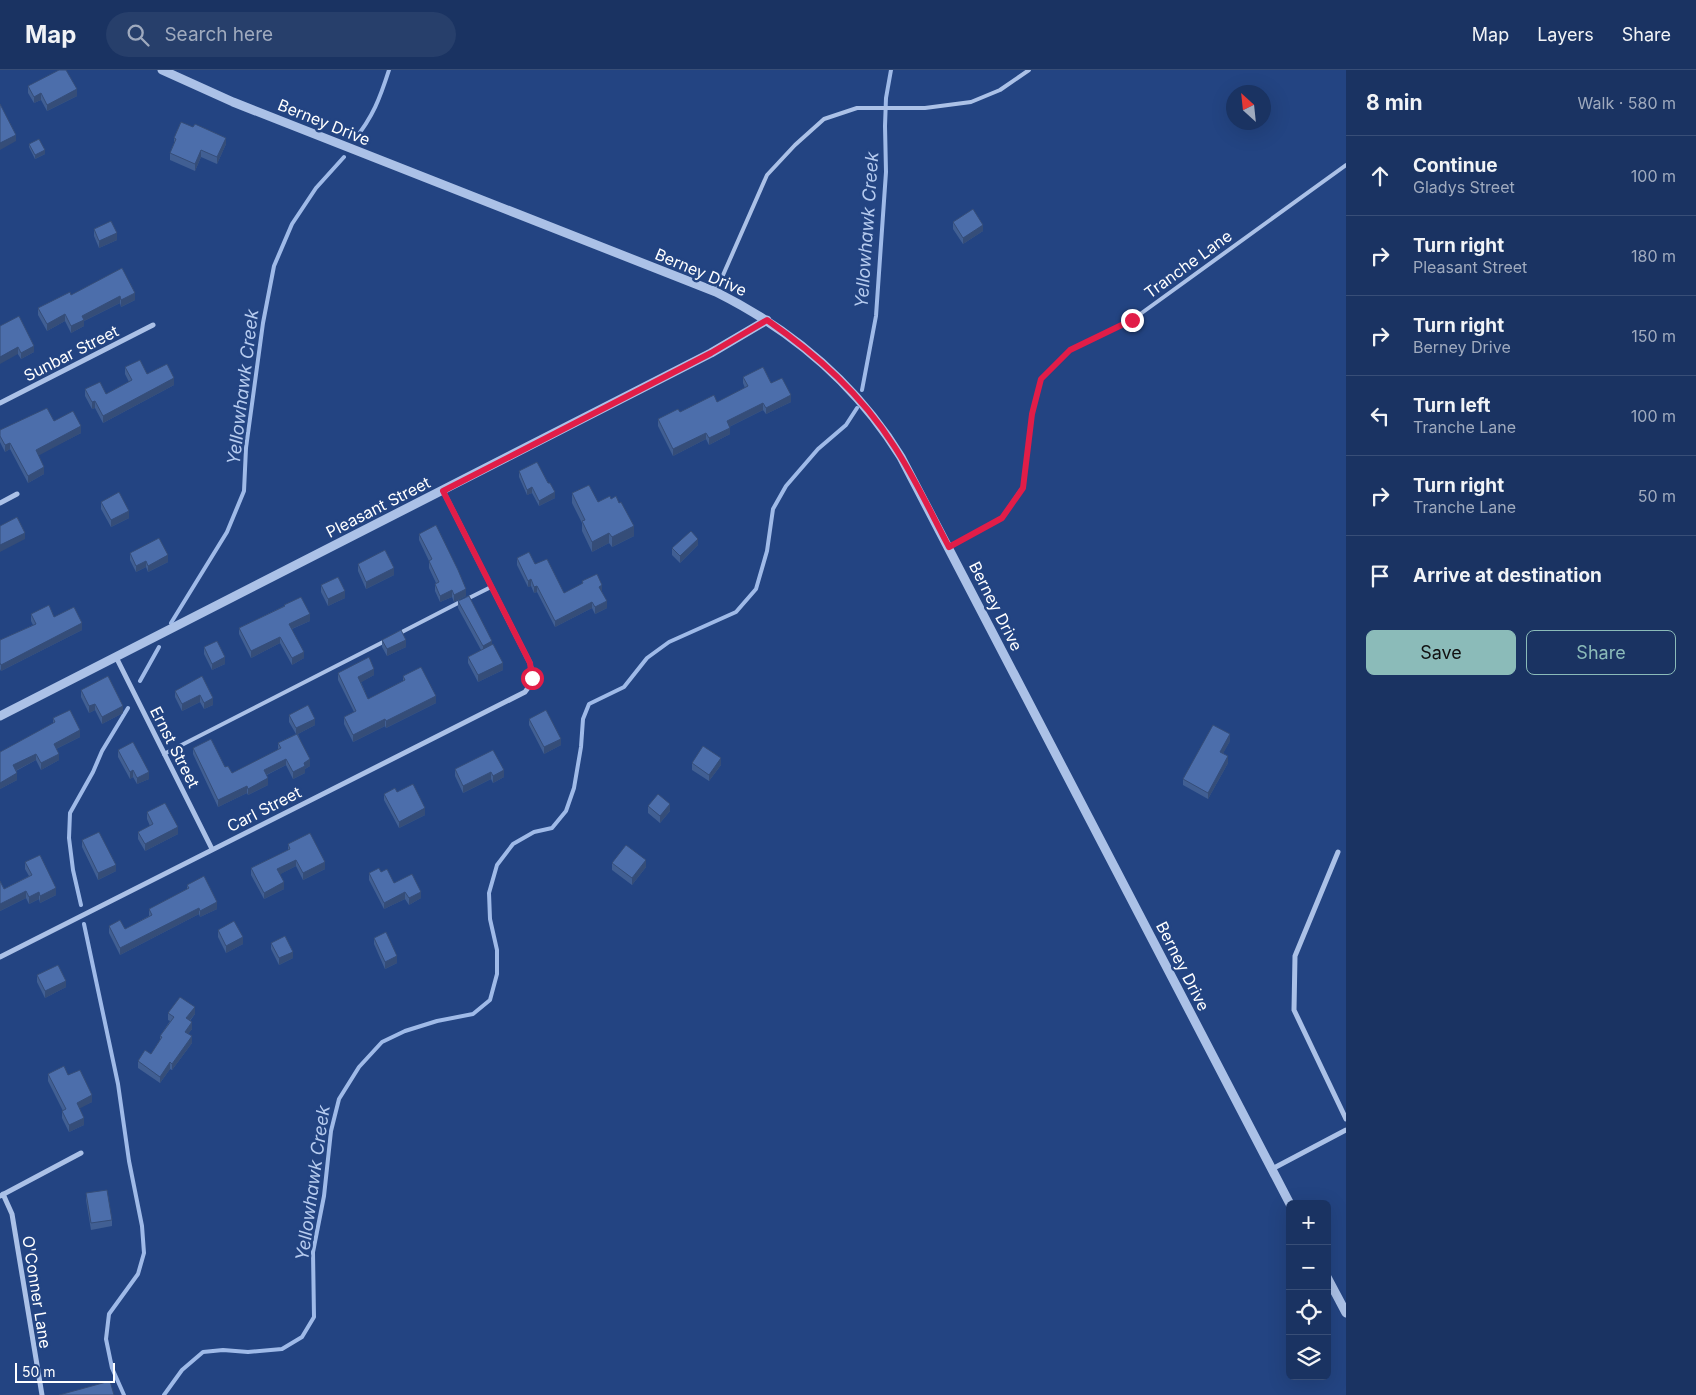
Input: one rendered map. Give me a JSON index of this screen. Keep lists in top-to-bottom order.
{
  "streets": {
    "street": [
      "Berney Drive",
      "Sunbar Street",
      "Pleasant Street",
      "Ernst Street",
      "Carl Street",
      "O'Conner Lane"
    ],
    "lane": ["Tranche Lane"]
  },
  "crossings": [
    ["Berney Drive", "Tranche Lane"],
    ["Berney Drive", "Pleasant Street"],
    ["Pleasant Street", "Ernst Street"],
    ["Ernst Street", "Carl Street"]
  ],
  "water": ["Yellowhawk Creek"],
  "scale_bar": "50 m",
  "north": "top left",
  "page": {
    "header": "Map",
    "search": "Search here",
    "nav": ["Map", "Layers", "Share"],
    "heading": ["8 min", "Walk · 580 m"],
    "list": [
      ["Continue", "Gladys Street", "100 m"],
      ["Turn right", "Pleasant Street", "180 m"],
      ["Turn right", "Berney Drive", "150 m"],
      ["Turn left", "Tranche Lane", "100 m"],
      ["Turn right", "Tranche Lane", "50 m"],
      "Arrive at destination"
    ],
    "buttons": ["Save", "Share"],
    "map_buttons": ["+", "−"],
    "scale": "50 m"
  }
}
